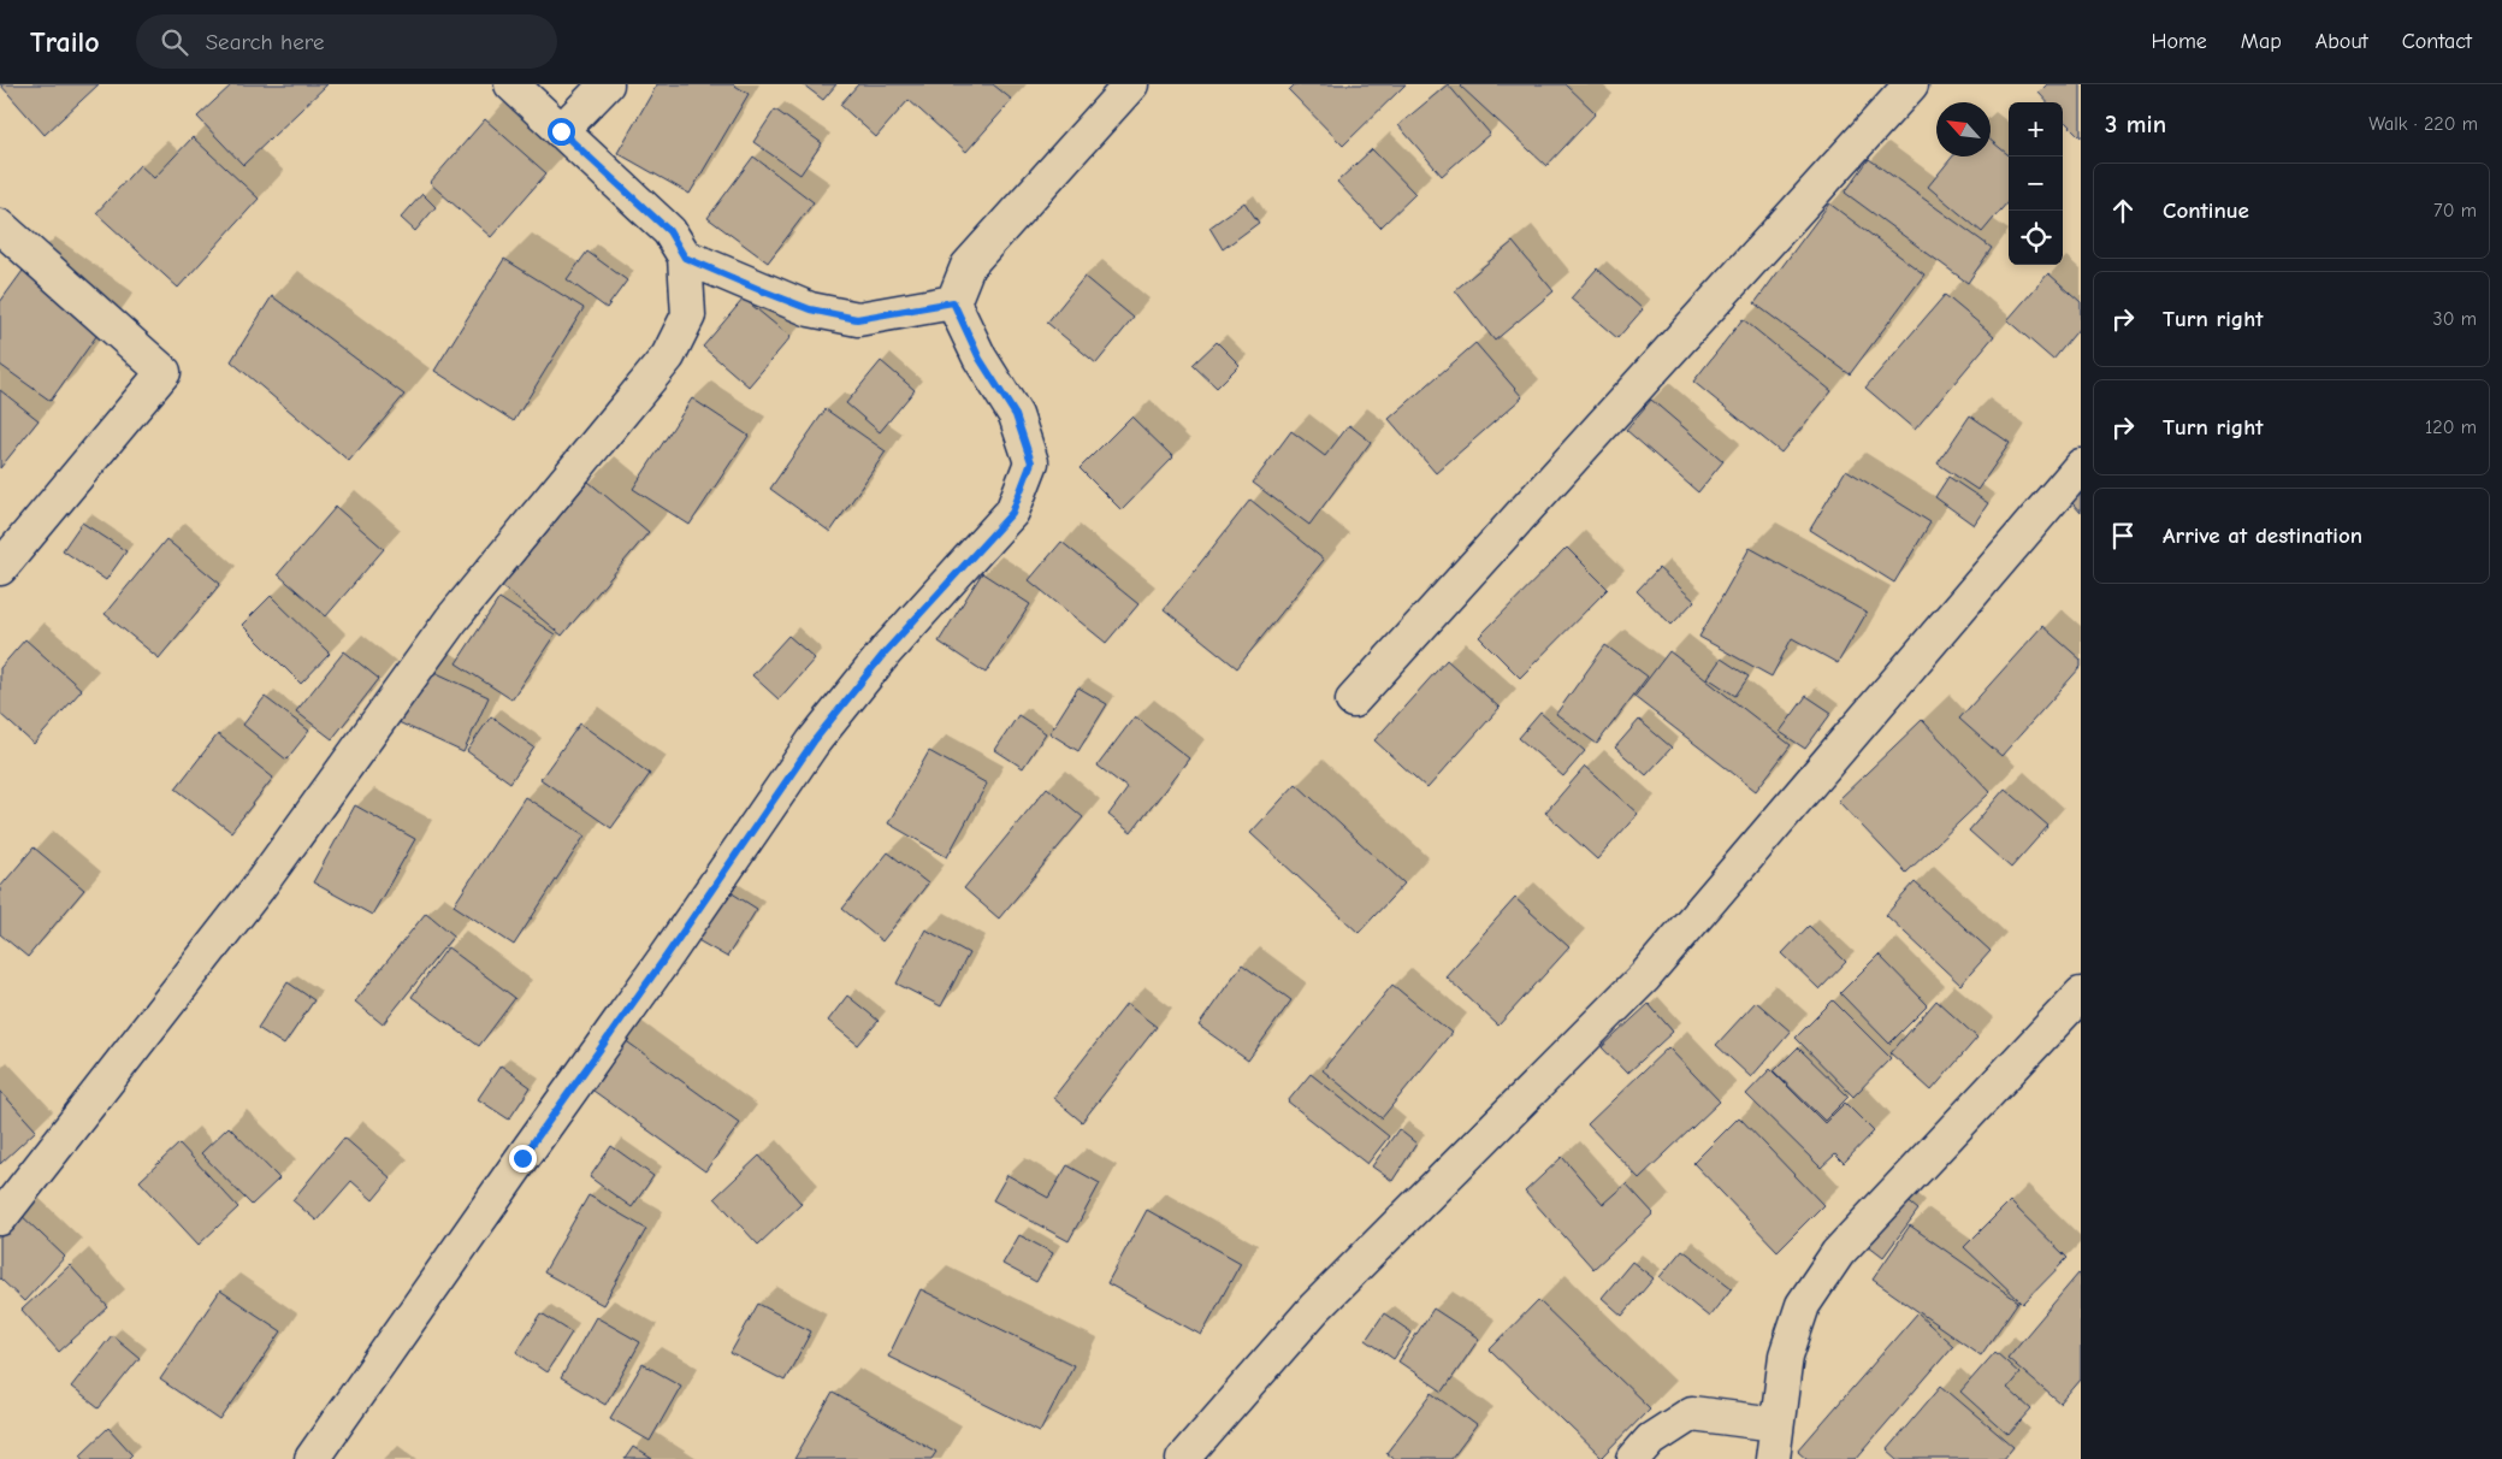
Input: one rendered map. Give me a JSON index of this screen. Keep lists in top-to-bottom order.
{
  "north": "top left",
  "page": {
    "header": "Trailo",
    "search": "Search here",
    "nav": [
      "Home",
      "Map",
      "About",
      "Contact"
    ],
    "heading": ["3 min", "Walk · 220 m"],
    "map_buttons": ["+", "−"],
    "list": [
      ["Continue", "70 m"],
      ["Turn right", "30 m"],
      ["Turn right", "120 m"],
      "Arrive at destination"
    ]
  }
}
